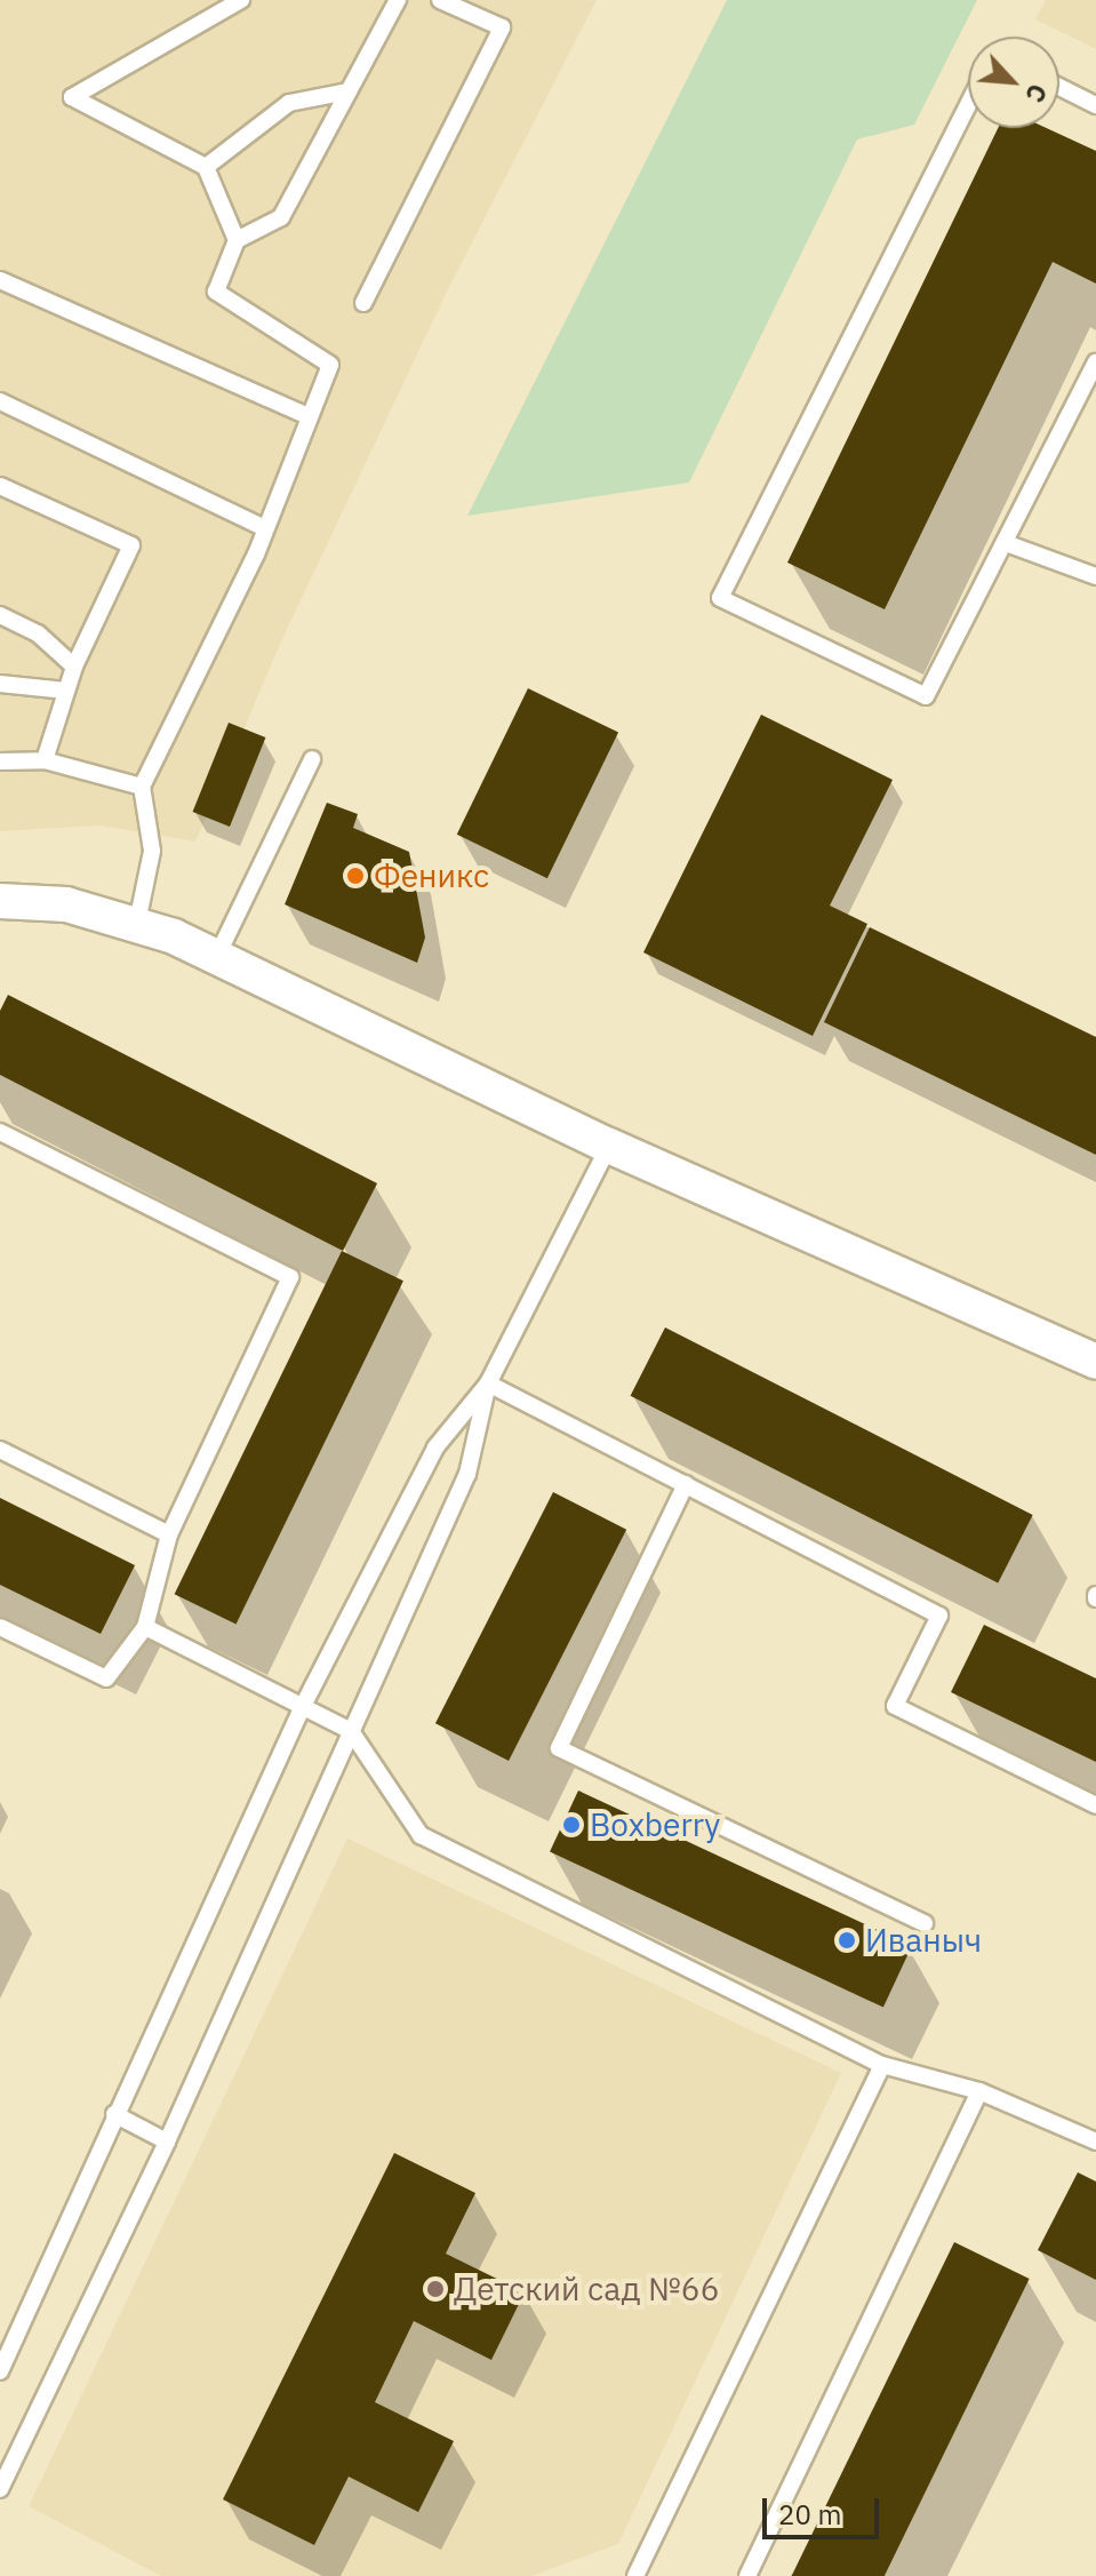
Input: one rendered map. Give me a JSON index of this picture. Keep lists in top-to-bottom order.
{
  "places": [
    "Феникс",
    "Boxberry",
    "Иваныч",
    "Детский сад №66"
  ],
  "scale_bar": "20 m",
  "north": "bottom right"
}
